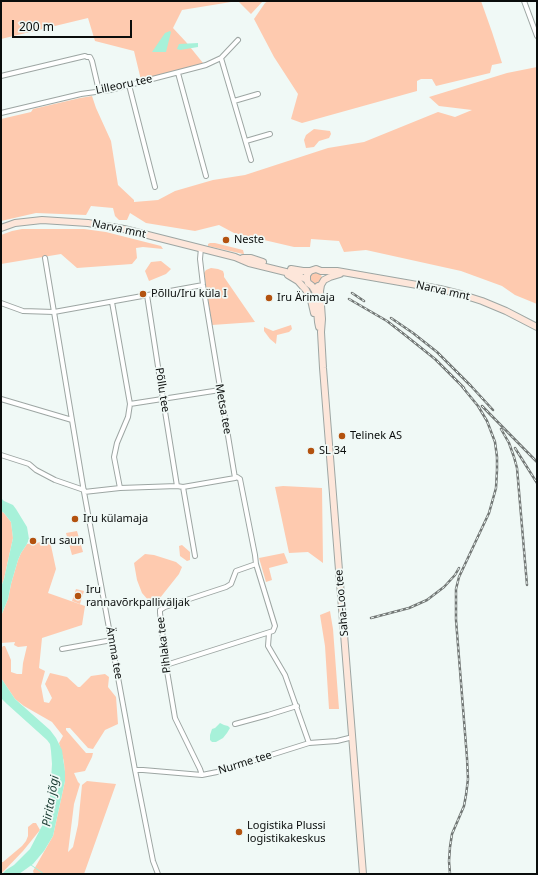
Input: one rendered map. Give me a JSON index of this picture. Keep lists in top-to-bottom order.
{
  "streets": {
    "main road": ["Narva mnt", "Saha-Loo tee"],
    "street": [
      "Lilleoru tee",
      "Põllu tee",
      "Metsa tee",
      "Pihlaka tee",
      "Ämma tee",
      "Nurme tee"
    ]
  },
  "crossings": [
    ["Narva mnt", "Metsa tee"],
    ["Narva mnt", "Saha-Loo tee"],
    ["Metsa tee", "Pihlaka tee"],
    ["Metsa tee", "Nurme tee"],
    ["Saha-Loo tee", "Nurme tee"],
    ["Pihlaka tee", "Nurme tee"],
    ["Ämma tee", "Nurme tee"]
  ],
  "water": ["Pirita jõgi"],
  "places": [
    "Neste",
    "Põllu/Iru küla I",
    "Iru Ärimaja",
    "Telinek AS",
    "SL 34",
    "Iru külamaja",
    "Iru saun",
    "Iru rannavõrkpalliväljak",
    "Logistika Plussi logistikakeskus"
  ],
  "scale_bar": "200 m"
}
